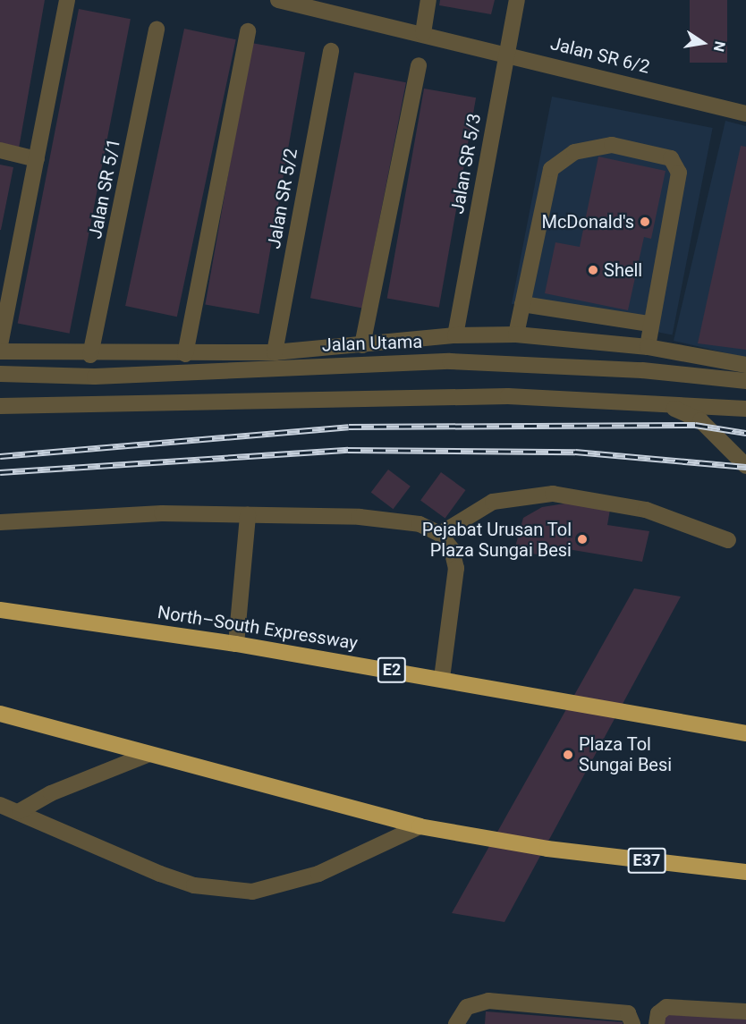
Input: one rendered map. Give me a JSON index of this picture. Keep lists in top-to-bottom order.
{
  "streets": {
    "highway": ["North–South Expressway", "E2", "E37"],
    "street": [
      "Jalan SR 6/2",
      "Jalan SR 5/3",
      "Jalan SR 5/1",
      "Jalan SR 5/2",
      "Jalan Utama"
    ]
  },
  "crossings": [
    ["Jalan SR 6/2", "Jalan SR 5/3"]
  ],
  "places": [
    "McDonald's",
    "Shell",
    "Pejabat Urusan Tol Plaza Sungai Besi",
    "Plaza Tol Sungai Besi"
  ],
  "north": "right"
}
